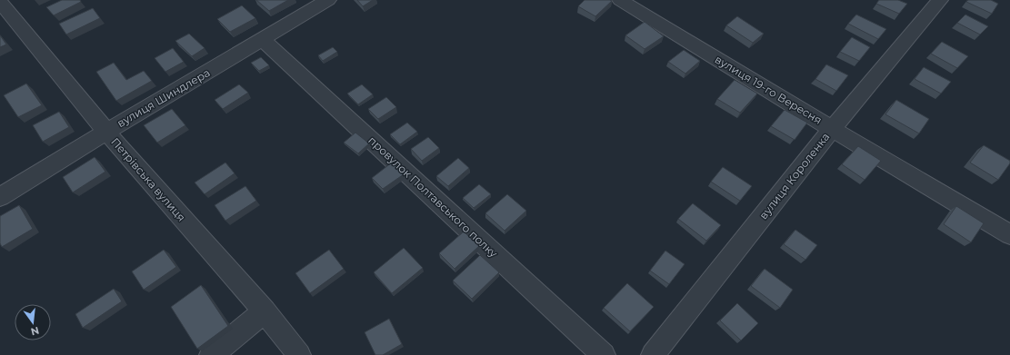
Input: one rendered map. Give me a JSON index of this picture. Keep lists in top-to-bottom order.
{
  "streets": {
    "street": [
      "вулиця 19-го Вересня",
      "вулиця Шиндлера",
      "вулиця Короленка",
      "Петрівська вулиця",
      "провулок Полтавського полку"
    ]
  },
  "crossings": [
    ["вулиця 19-го Вересня", "вулиця Короленка"],
    ["вулиця Шиндлера", "Петрівська вулиця"],
    ["вулиця Шиндлера", "провулок Полтавського полку"]
  ],
  "north": "bottom"
}
